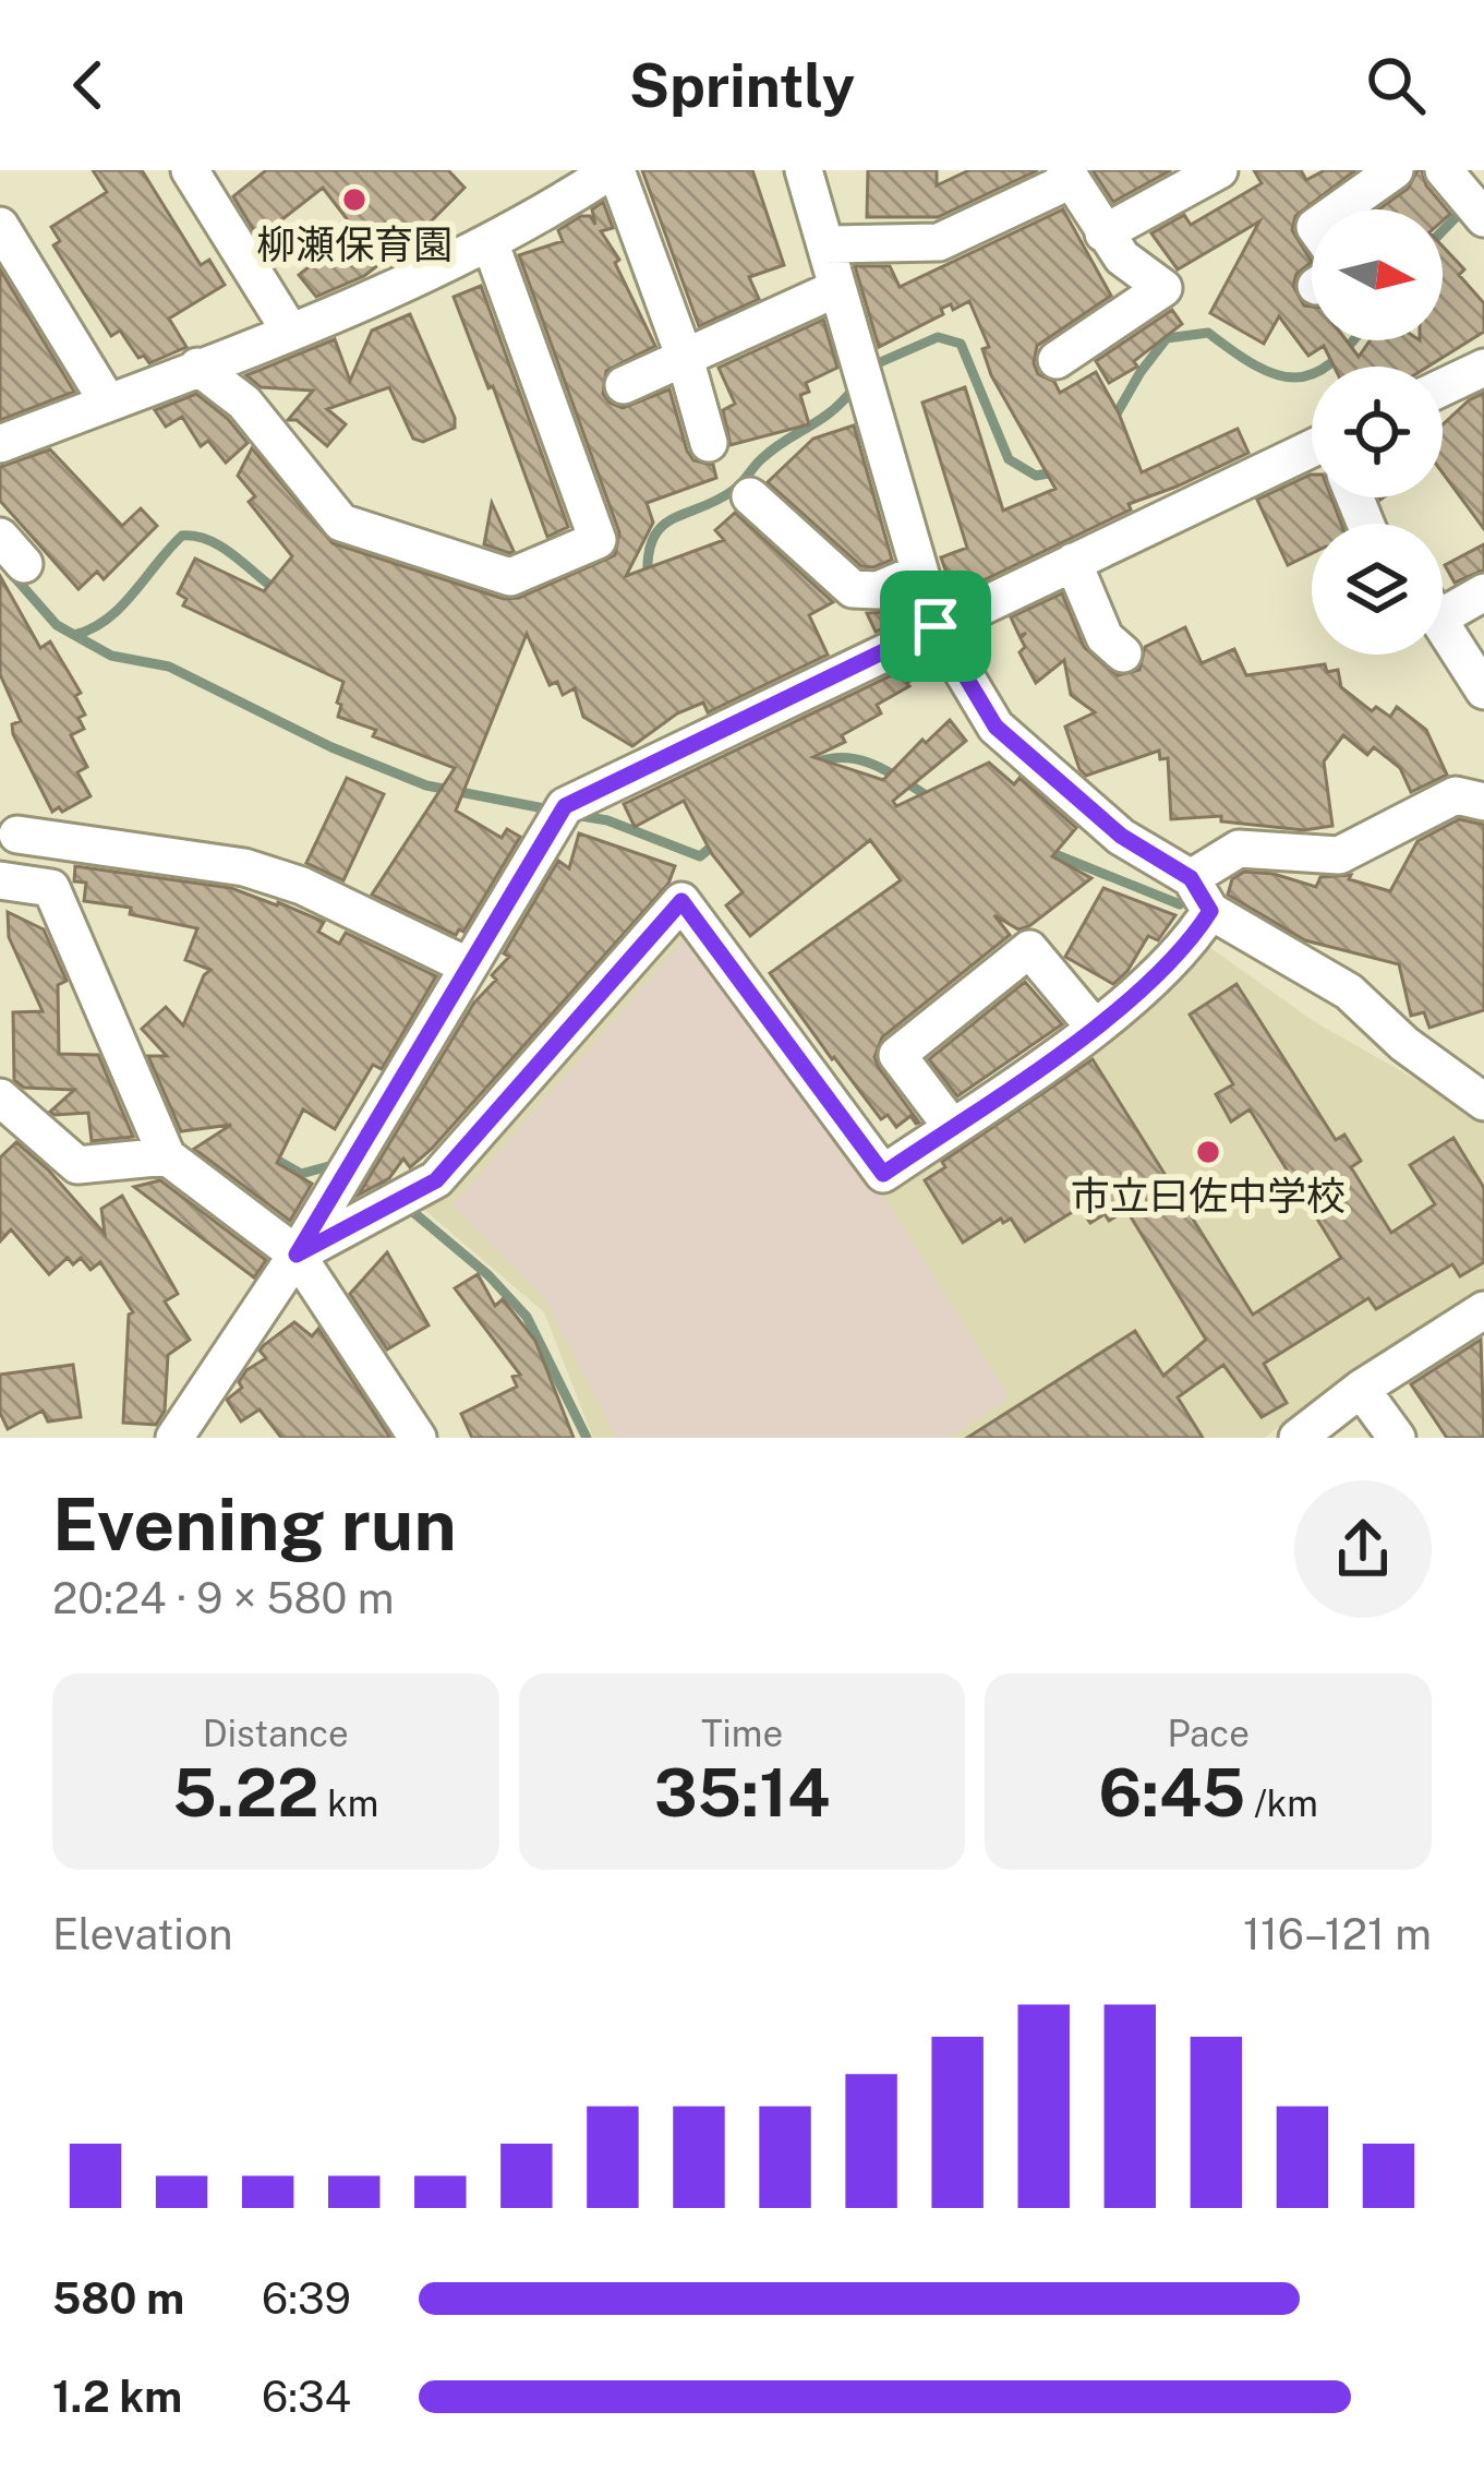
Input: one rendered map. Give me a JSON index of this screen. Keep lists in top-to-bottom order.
{
  "places": ["柳瀬保育園", "市立曰佐中学校"],
  "north": "right",
  "page": {
    "header": "Sprintly",
    "heading": ["Evening run", "20:24 · 9 × 580 m"],
    "stats": [
      ["Distance", "5.22 km"],
      ["Time", "35:14"],
      ["Pace", "6:45 /km"]
    ],
    "chart": ["Elevation", "116–121 m"],
    "list": [
      {
        "name": "580 m",
        "note": "6:39"
      },
      {
        "name": "1.2 km",
        "note": "6:34"
      }
    ]
  }
}
